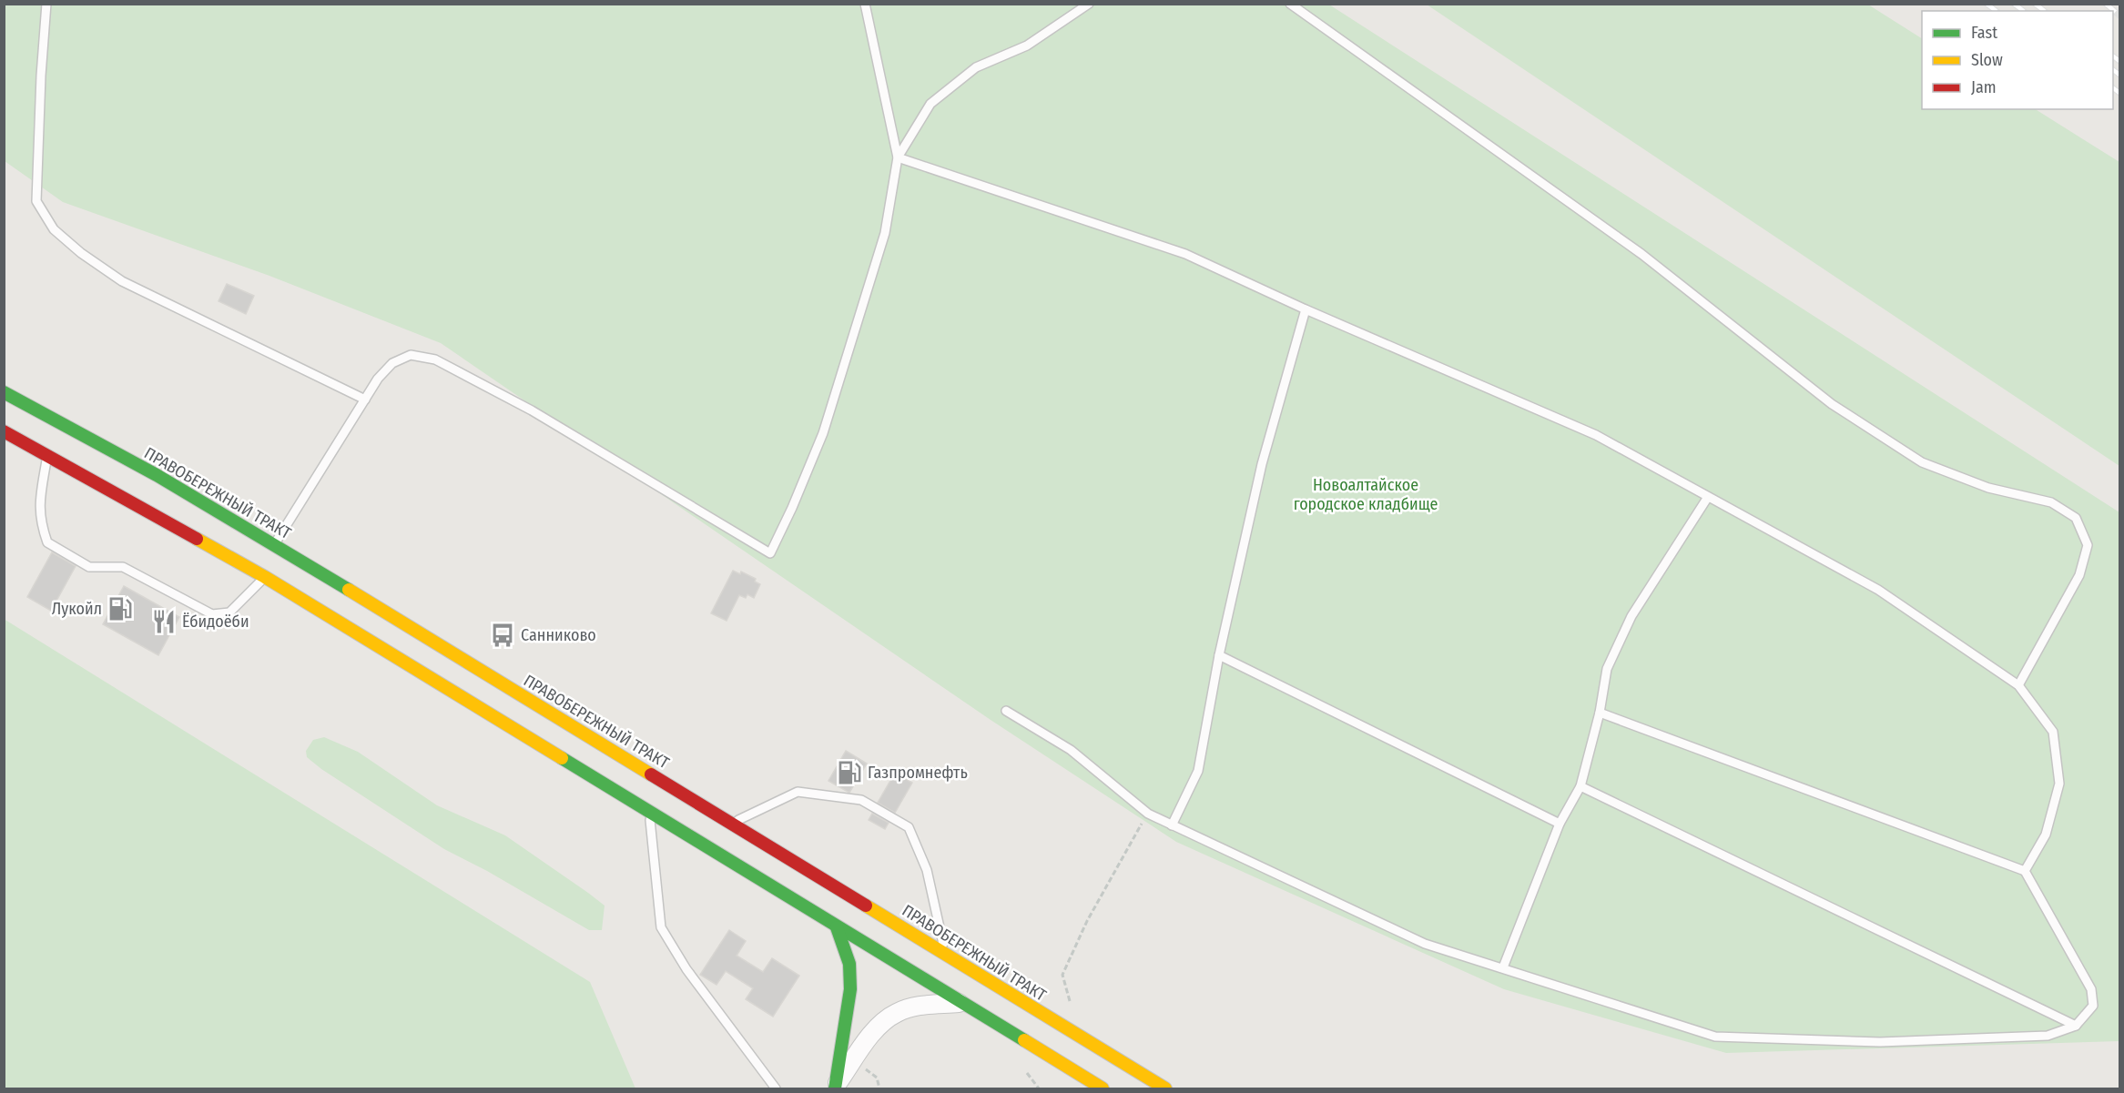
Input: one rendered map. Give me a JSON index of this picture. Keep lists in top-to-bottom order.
{
  "streets": {
    "main road": ["ПРАВОБЕРЕЖНЫЙ ТРАКТ"]
  },
  "parks": ["Новоалтайское городское кладбище"],
  "places": {
    "fuel station": ["Лукойл", "Газпромнефть"],
    "restaurant": ["Ёбидоёби"],
    "bus stop": ["Санниково"]
  },
  "legend": ["Fast", "Slow", "Jam"]
}
